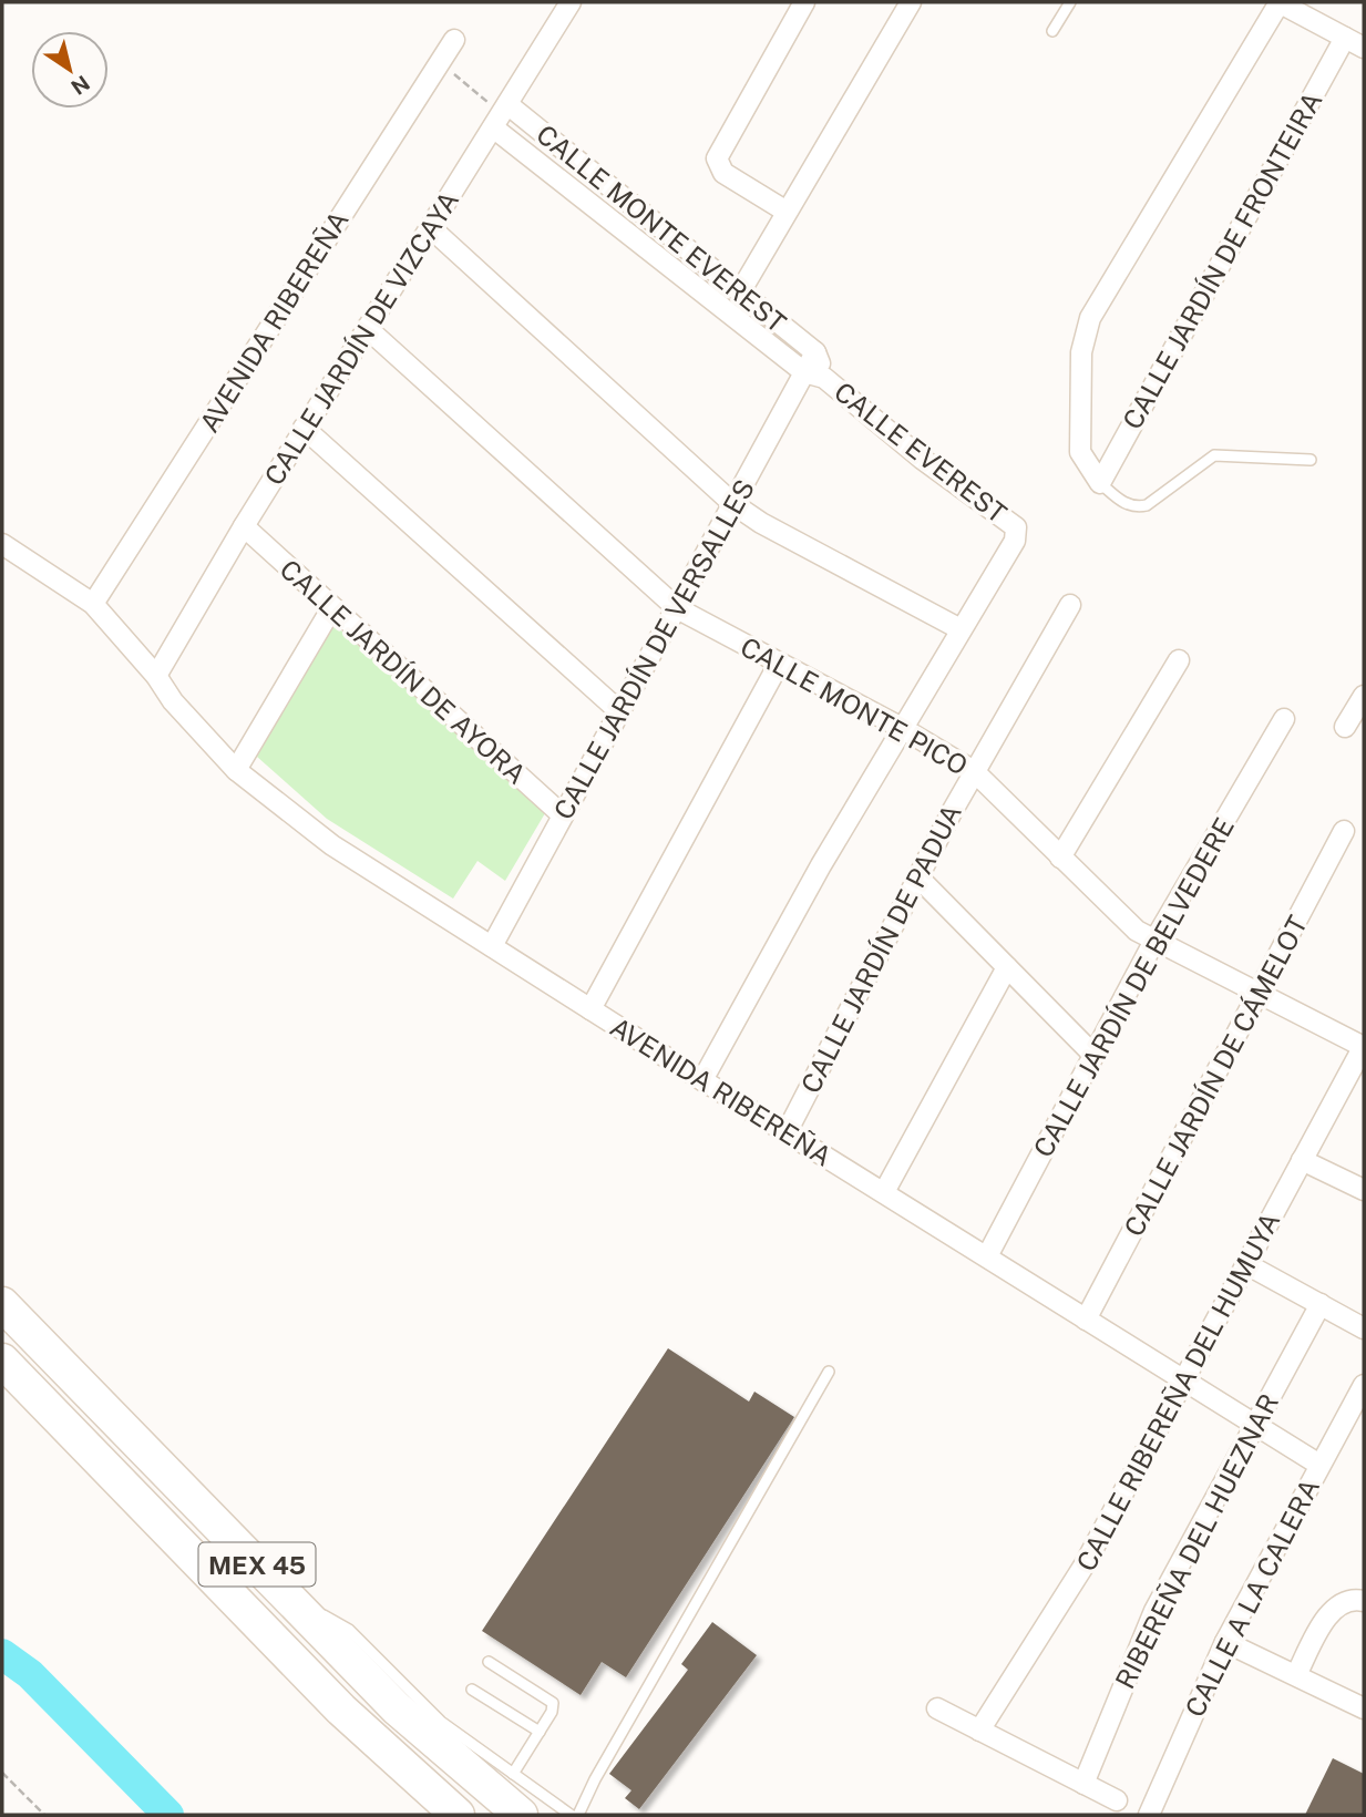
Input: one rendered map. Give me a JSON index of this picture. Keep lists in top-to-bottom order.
{
  "streets": {
    "highway": ["MEX 45"],
    "street": [
      "CALLE MONTE EVEREST",
      "CALLE JARDÍN DE FRONTEIRA",
      "AVENIDA RIBEREÑA",
      "CALLE JARDÍN DE VIZCAYA",
      "CALLE EVEREST",
      "CALLE JARDÍN DE VERSALLES",
      "CALLE JARDÍN DE AYORA",
      "CALLE MONTE PICO",
      "CALLE JARDÍN DE PADUA",
      "CALLE JARDÍN DE BELVEDERE",
      "CALLE JARDÍN DE CÁMELOT",
      "CALLE RIBEREÑA DEL HUMUYA",
      "RIBEREÑA DEL HUEZNAR",
      "CALLE A LA CALERA"
    ]
  },
  "crossings": [
    ["CALLE MONTE EVEREST", "CALLE JARDÍN DE VIZCAYA"],
    ["CALLE MONTE EVEREST", "CALLE EVEREST"],
    ["CALLE MONTE EVEREST", "CALLE JARDÍN DE VERSALLES"],
    ["AVENIDA RIBEREÑA", "CALLE JARDÍN DE VIZCAYA"],
    ["AVENIDA RIBEREÑA", "CALLE JARDÍN DE VERSALLES"],
    ["AVENIDA RIBEREÑA", "CALLE JARDÍN DE PADUA"],
    ["AVENIDA RIBEREÑA", "CALLE JARDÍN DE BELVEDERE"],
    ["AVENIDA RIBEREÑA", "CALLE JARDÍN DE CÁMELOT"],
    ["AVENIDA RIBEREÑA", "CALLE RIBEREÑA DEL HUMUYA"],
    ["AVENIDA RIBEREÑA", "RIBEREÑA DEL HUEZNAR"],
    ["AVENIDA RIBEREÑA", "CALLE A LA CALERA"],
    ["CALLE JARDÍN DE VIZCAYA", "CALLE JARDÍN DE AYORA"],
    ["CALLE JARDÍN DE VIZCAYA", "CALLE MONTE PICO"],
    ["CALLE EVEREST", "CALLE JARDÍN DE VERSALLES"],
    ["CALLE JARDÍN DE VERSALLES", "CALLE JARDÍN DE AYORA"],
    ["CALLE JARDÍN DE VERSALLES", "CALLE MONTE PICO"],
    ["CALLE MONTE PICO", "CALLE JARDÍN DE PADUA"],
    ["CALLE MONTE PICO", "CALLE JARDÍN DE BELVEDERE"],
    ["CALLE MONTE PICO", "CALLE JARDÍN DE CÁMELOT"],
    ["CALLE MONTE PICO", "CALLE RIBEREÑA DEL HUMUYA"]
  ],
  "north": "bottom right"
}
